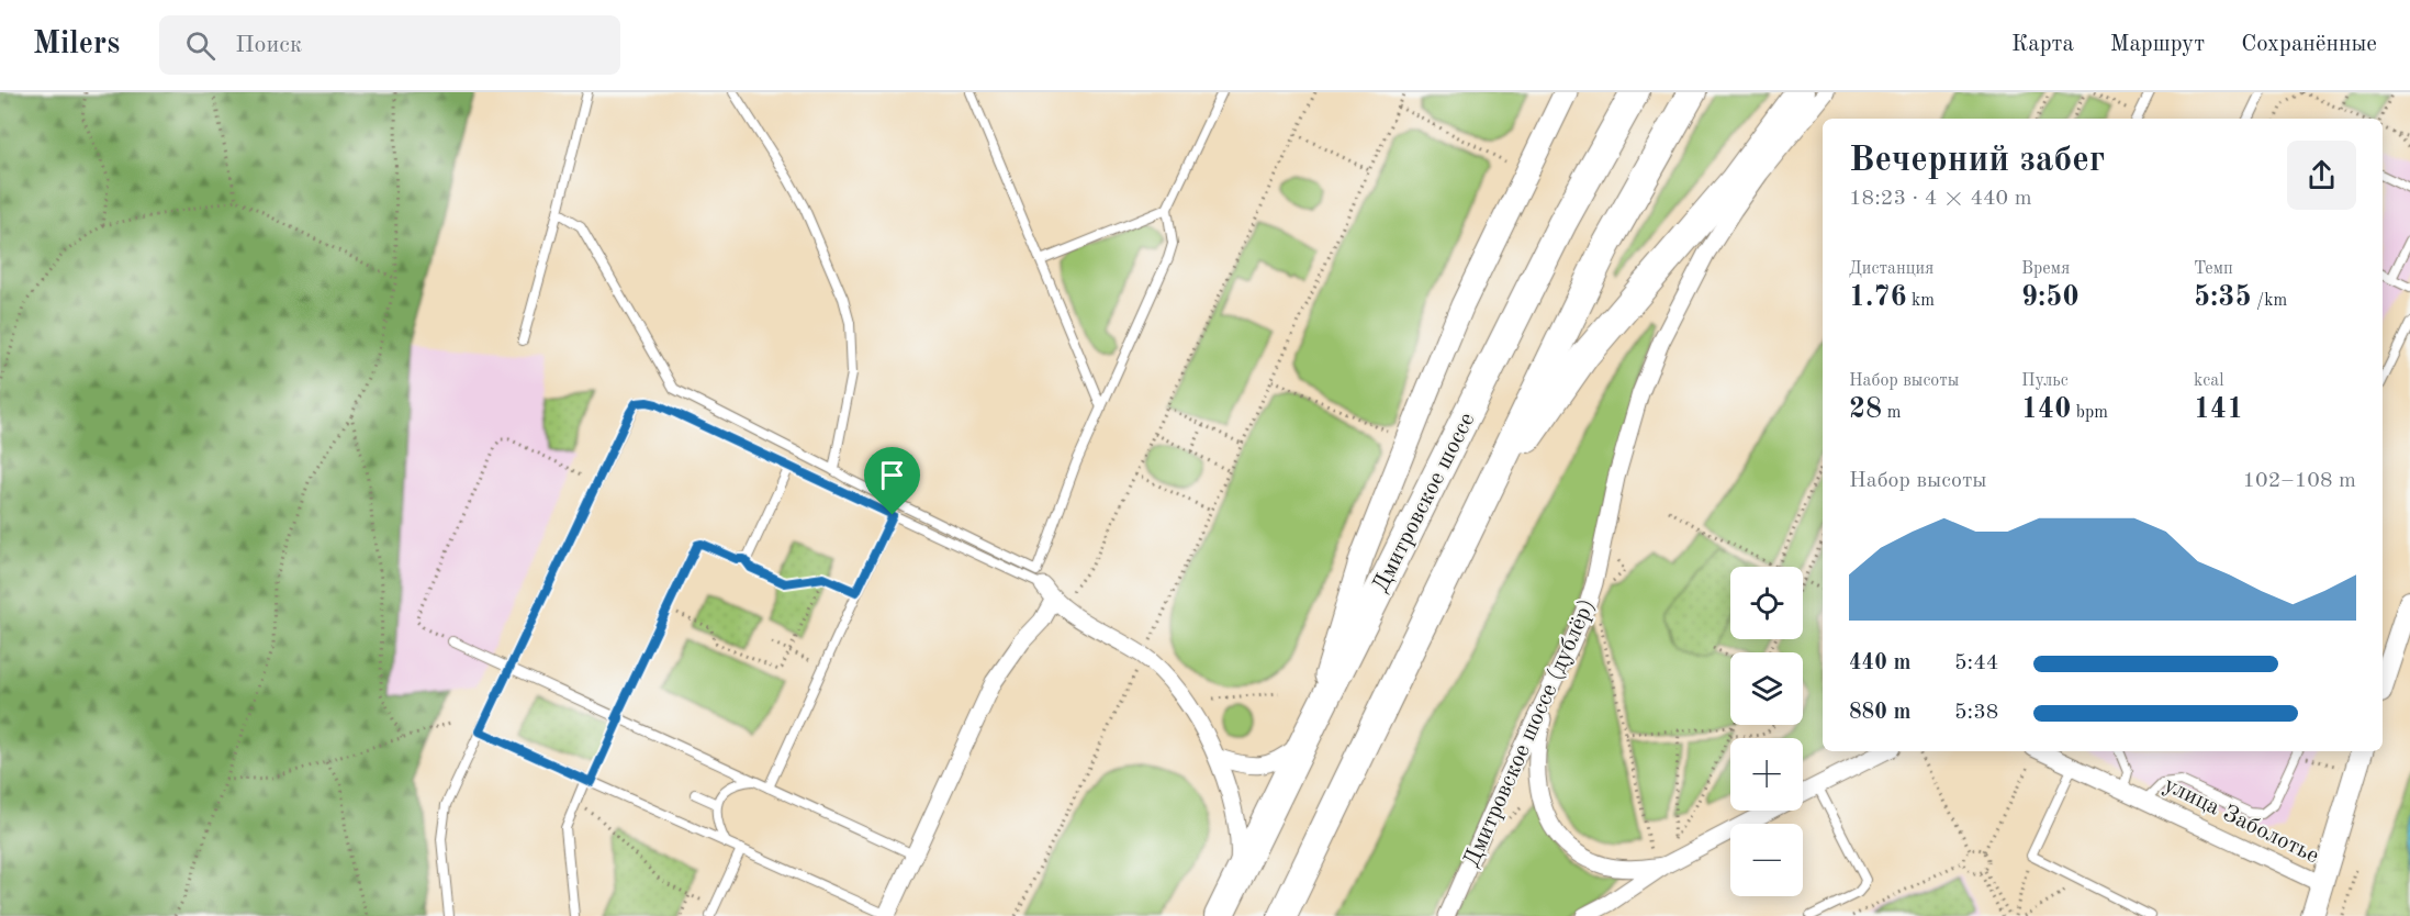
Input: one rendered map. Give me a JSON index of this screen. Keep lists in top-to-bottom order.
{
  "streets": {
    "highway": ["Дмитровское шоссе"],
    "street": ["Дмитровское шоссе (дублёр)", "улица Заболотье"]
  },
  "page": {
    "header": "Milers",
    "search": "Поиск",
    "nav": ["Карта", "Маршрут", "Сохранённые"],
    "heading": ["Вечерний забег", "18:23 · 4 × 440 m"],
    "stats": [
      ["Дистанция", "1.76 km"],
      ["Время", "9:50"],
      ["Темп", "5:35 /km"],
      ["Набор высоты", "28 m"],
      ["Пульс", "140 bpm"],
      ["kcal", "141"]
    ],
    "chart": ["Набор высоты", "102–108 m"],
    "map_buttons": ["+", "−"],
    "list": [
      {
        "name": "440 m",
        "note": "5:44"
      },
      {
        "name": "880 m",
        "note": "5:38"
      }
    ]
  }
}
